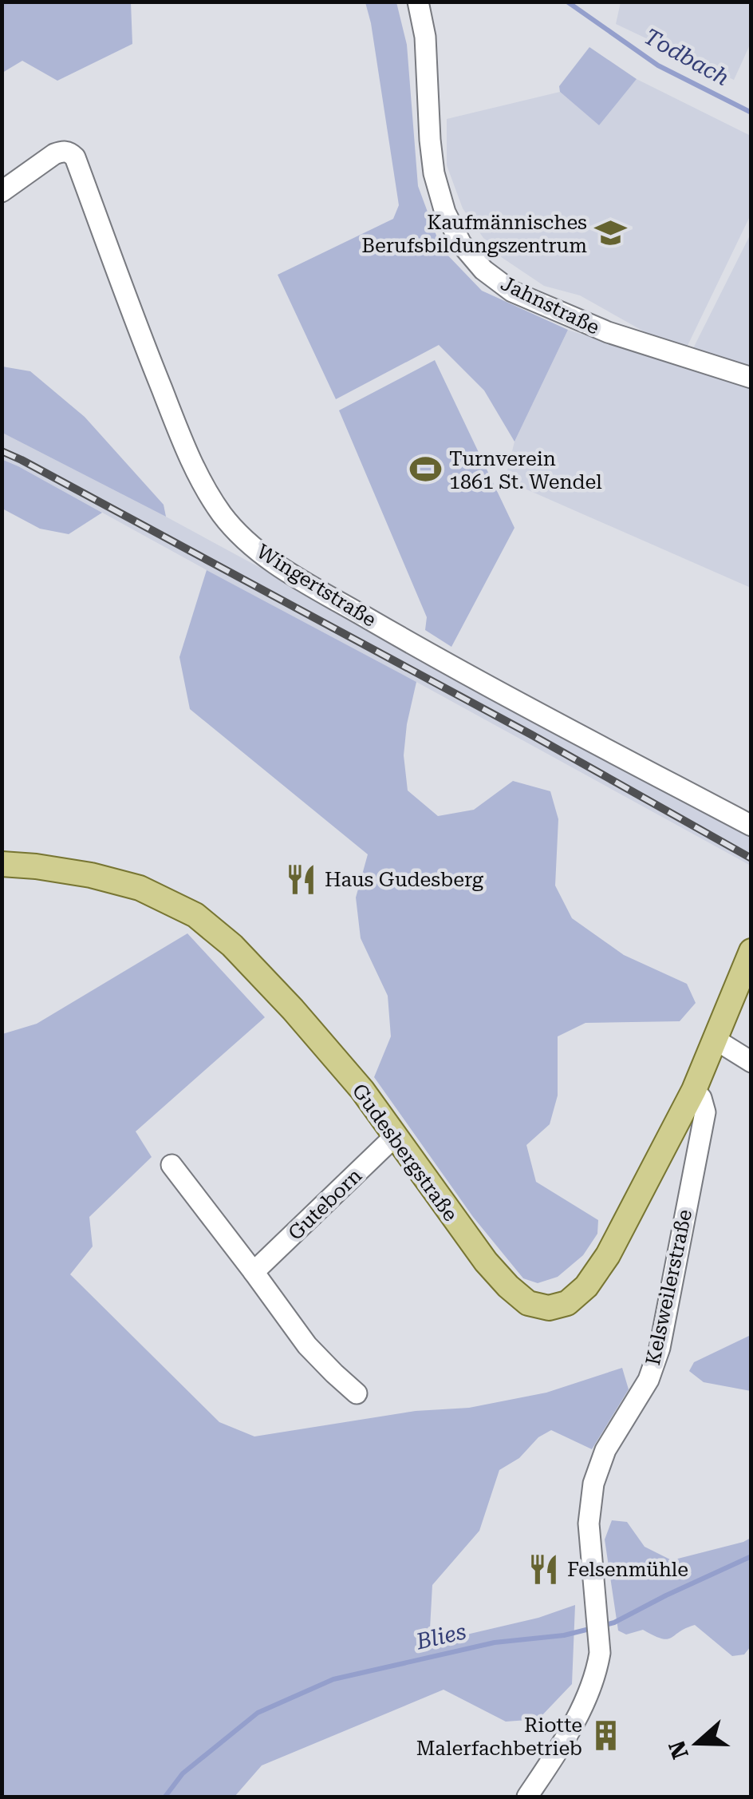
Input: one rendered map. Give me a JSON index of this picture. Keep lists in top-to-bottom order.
{
  "streets": {
    "main road": ["Gudesbergstraße"],
    "street": [
      "Jahnstraße",
      "Wingertstraße",
      "Guteborn",
      "Kelsweilerstraße"
    ]
  },
  "crossings": [
    ["Gudesbergstraße", "Guteborn"],
    ["Gudesbergstraße", "Kelsweilerstraße"]
  ],
  "water": ["Todbach", "Blies"],
  "places": {
    "school or university": ["Kaufmännisches Berufsbildungszentrum"],
    "sports": ["Turnverein 1861 St. Wendel"],
    "restaurant": ["Haus Gudesberg", "Felsenmühle"],
    "building": ["Riotte Malerfachbetrieb"]
  },
  "north": "left"
}
